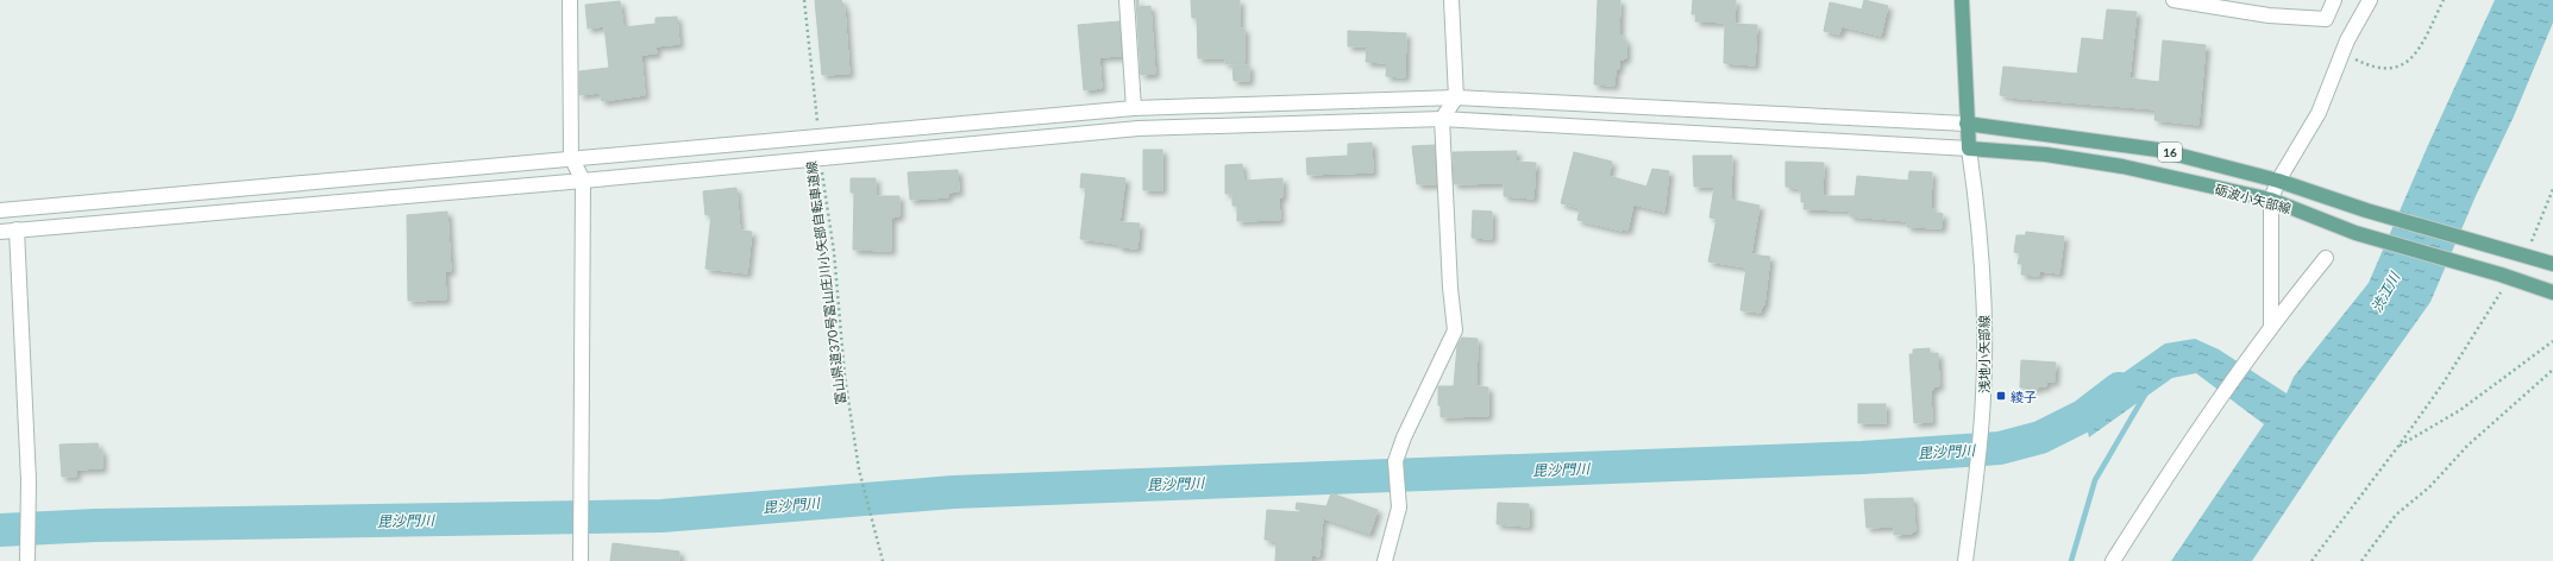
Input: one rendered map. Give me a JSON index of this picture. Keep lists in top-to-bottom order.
{
  "streets": {
    "main road": ["16", "砺波小矢部線"],
    "street": ["浅地小矢部線"],
    "path": ["富山県道370号富山庄川小矢部自転車道線"]
  },
  "crossings": [
    ["砺波小矢部線", "浅地小矢部線"]
  ],
  "water": ["渋江川", "毘沙門川"],
  "places": {
    "transit": ["綾子"]
  }
}
